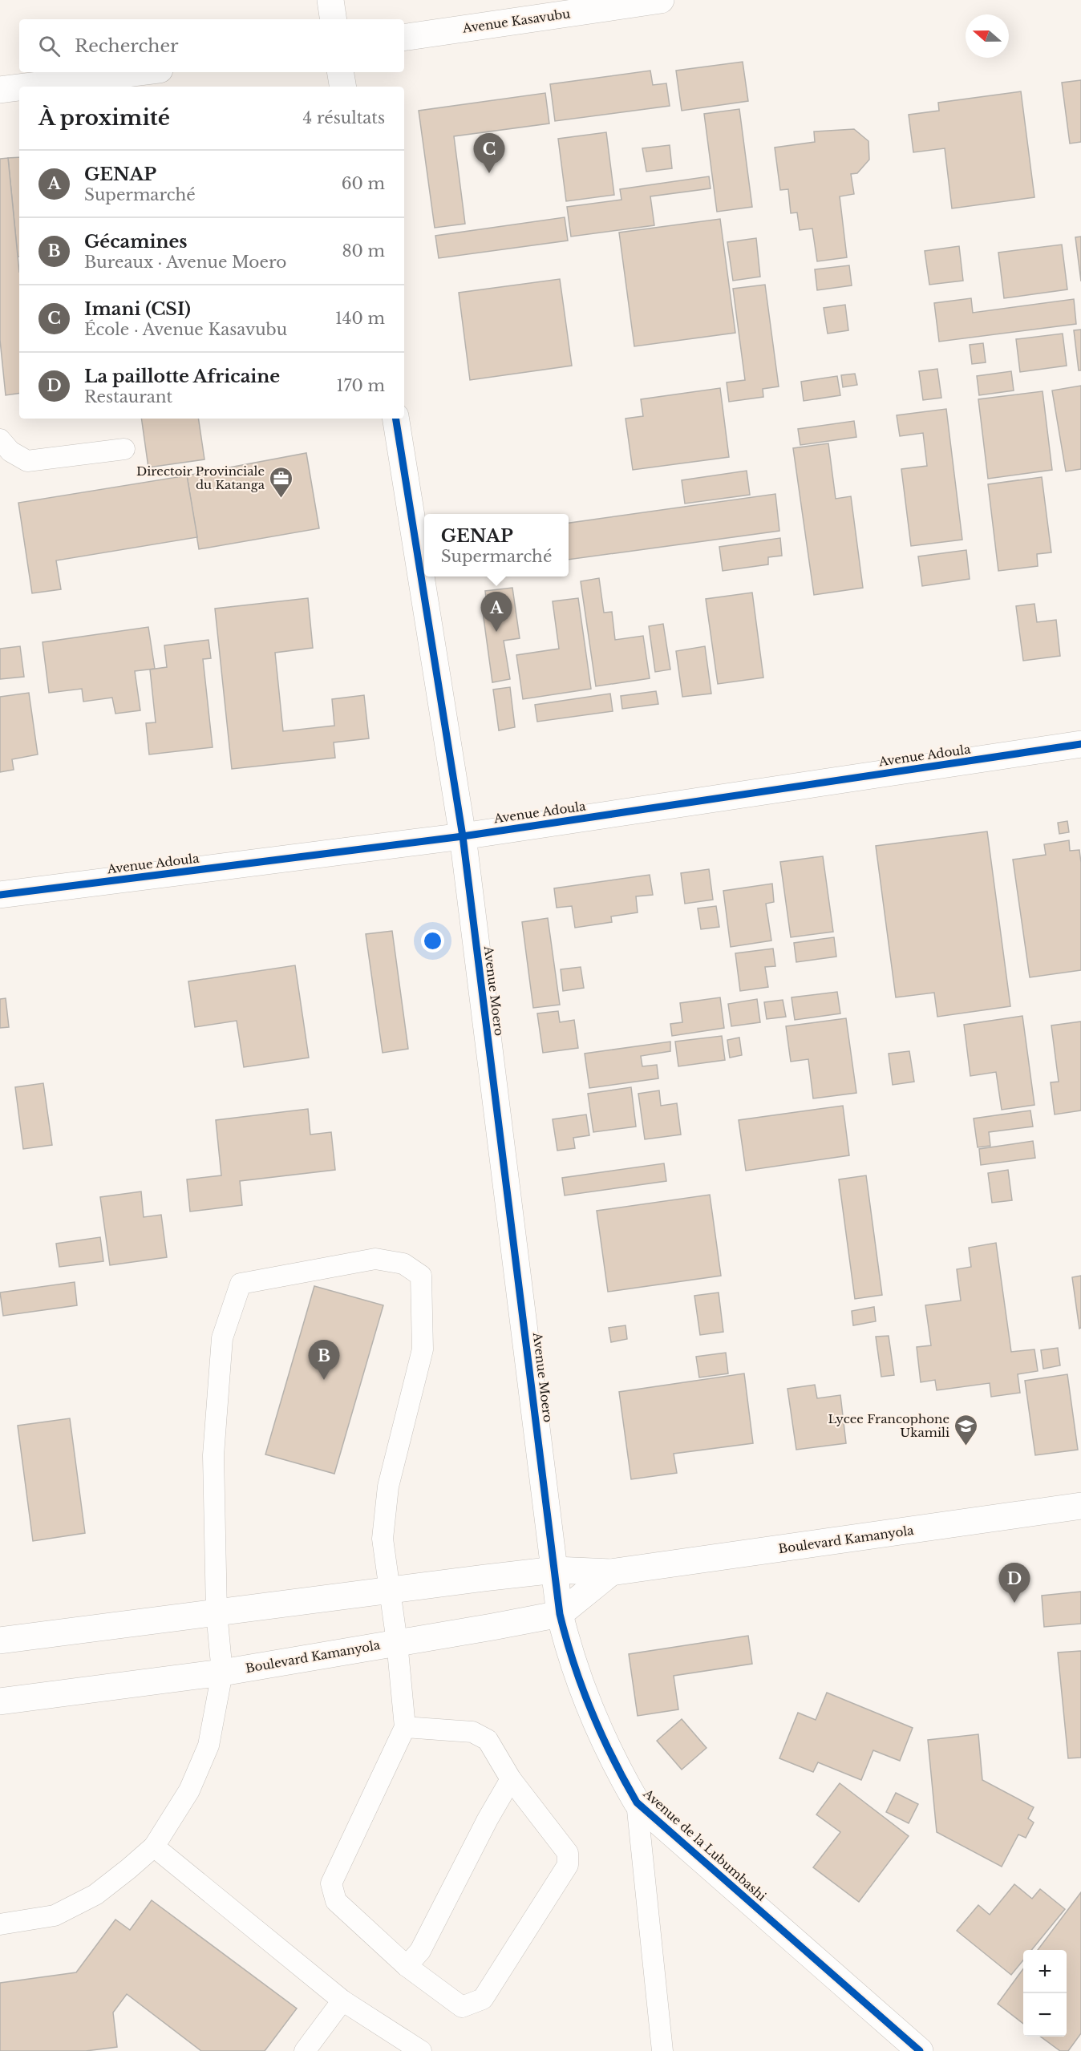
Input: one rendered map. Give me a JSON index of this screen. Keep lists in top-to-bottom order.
{
  "streets": {
    "street": [
      "Avenue Kasavubu",
      "Avenue Adoula",
      "Avenue Moero",
      "Boulevard Kamanyola",
      "Avenue de la Lubumbashi"
    ]
  },
  "crossings": [
    ["Avenue Adoula", "Avenue Moero"],
    ["Avenue Moero", "Boulevard Kamanyola"],
    ["Avenue Moero", "Avenue de la Lubumbashi"],
    ["Boulevard Kamanyola", "Avenue de la Lubumbashi"]
  ],
  "places": {
    "office": ["Directoir Provinciale du Katanga"],
    "school or university": ["Lycee Francophone Ukamili"]
  },
  "north": "left",
  "page": {
    "search": "Rechercher",
    "heading": ["À proximité", "4 résultats"],
    "pins": [
      "C",
      "A",
      "B",
      "D"
    ],
    "list": [
      {
        "mark": "A",
        "name": "GENAP",
        "note": "Supermarché",
        "value": "60 m"
      },
      {
        "mark": "B",
        "name": "Gécamines",
        "note": "Bureaux · Avenue Moero",
        "value": "80 m"
      },
      {
        "mark": "C",
        "name": "Imani (CSI)",
        "note": "École · Avenue Kasavubu",
        "value": "140 m"
      },
      {
        "mark": "D",
        "name": "La paillotte Africaine",
        "note": "Restaurant",
        "value": "170 m"
      }
    ],
    "popup": ["GENAP", "Supermarché"],
    "map_buttons": ["+", "−"]
  }
}
